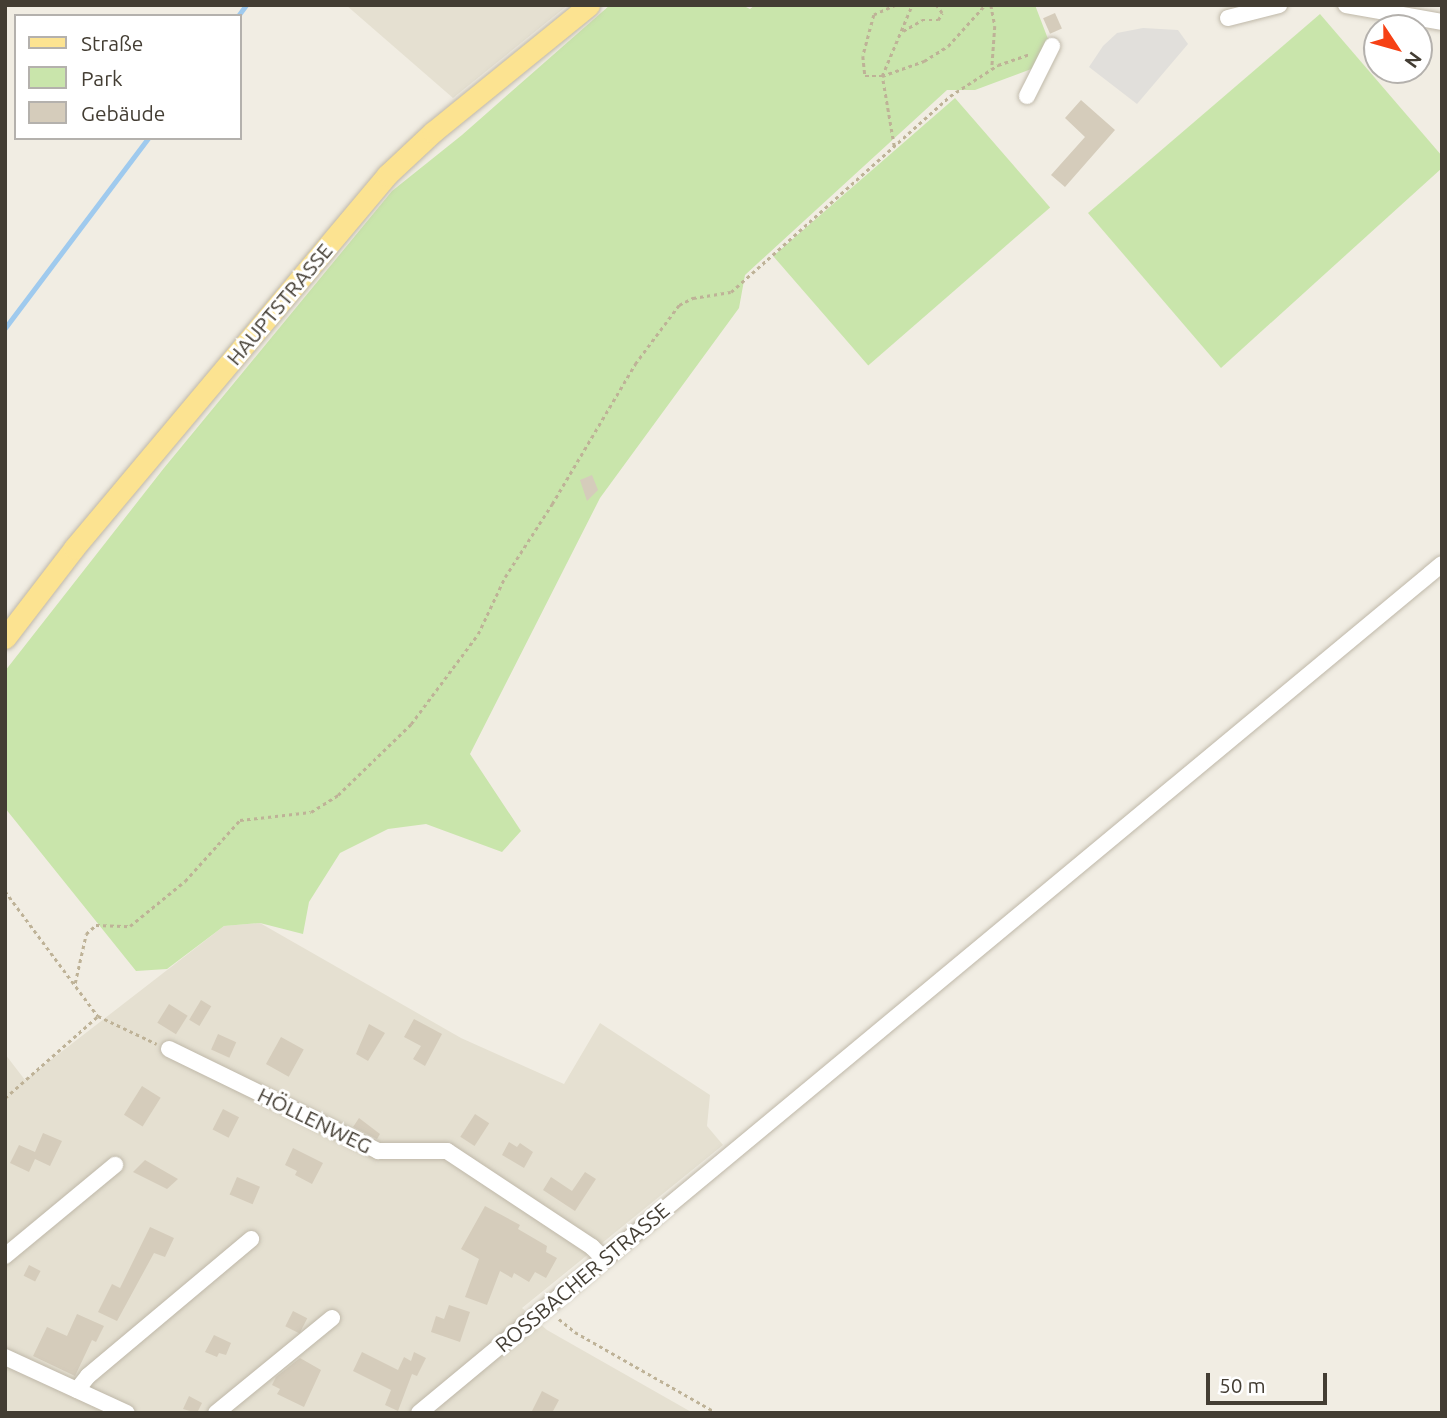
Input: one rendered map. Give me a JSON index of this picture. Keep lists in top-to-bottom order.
{
  "streets": {
    "main road": ["HAUPTSTRASSE"],
    "street": ["HÖLLENWEG", "ROSSBACHER STRASSE"]
  },
  "crossings": [
    ["HÖLLENWEG", "ROSSBACHER STRASSE"]
  ],
  "legend": ["Straße", "Park", "Gebäude"],
  "scale_bar": "50 m",
  "north": "bottom right"
}
